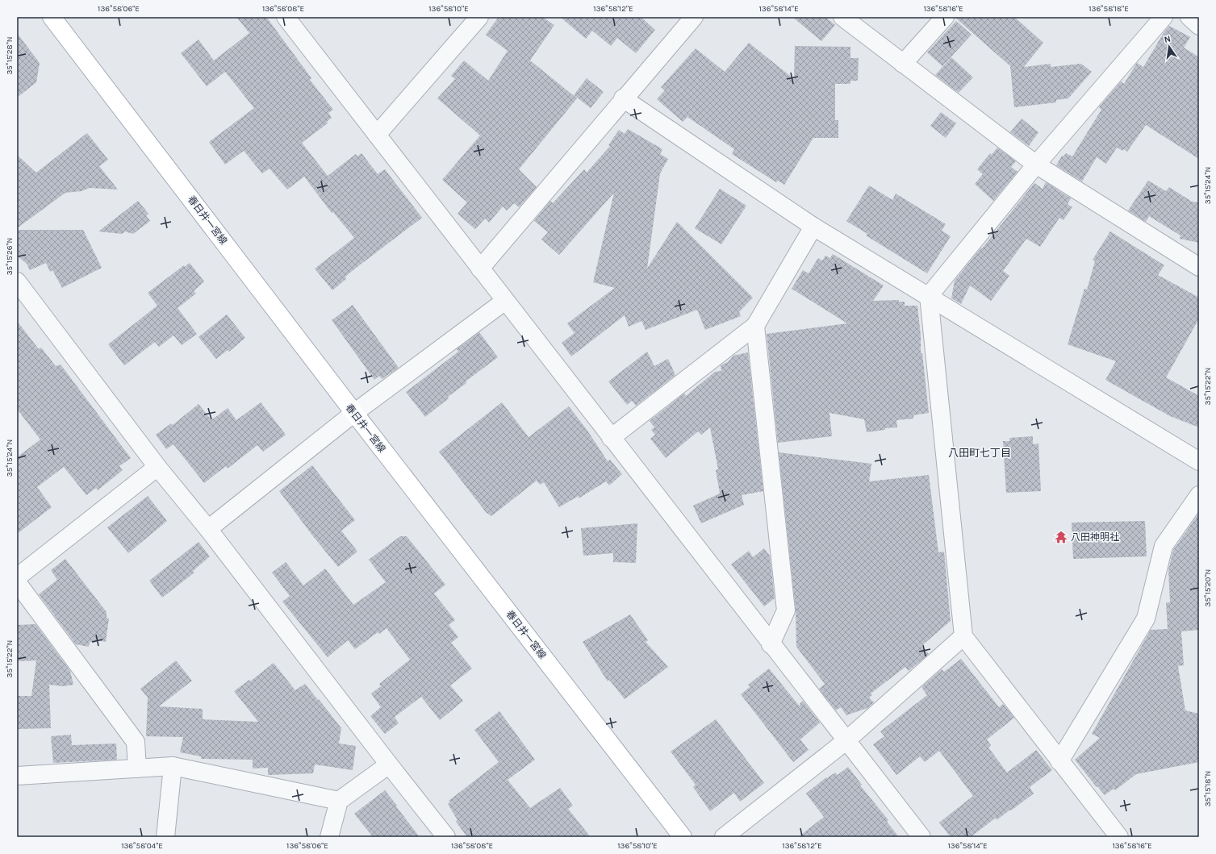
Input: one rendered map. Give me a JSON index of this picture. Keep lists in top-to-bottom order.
{
  "streets": {
    "main road": ["春日井一宮線"]
  },
  "districts": ["八田町七丁目"],
  "places": {
    "temple": ["八田神明社"]
  },
  "north": "top",
  "coordinates": [
    "136°58'06\"E",
    "136°58'08\"E",
    "136°58'10\"E",
    "136°58'12\"E",
    "136°58'14\"E",
    "136°58'16\"E",
    "136°58'18\"E",
    "35°15'28\"N",
    "35°15'24\"N",
    "35°15'26\"N",
    "35°15'22\"N",
    "35°15'20\"N",
    "35°15'18\"N",
    "136°58'04\"E"
  ]
}
